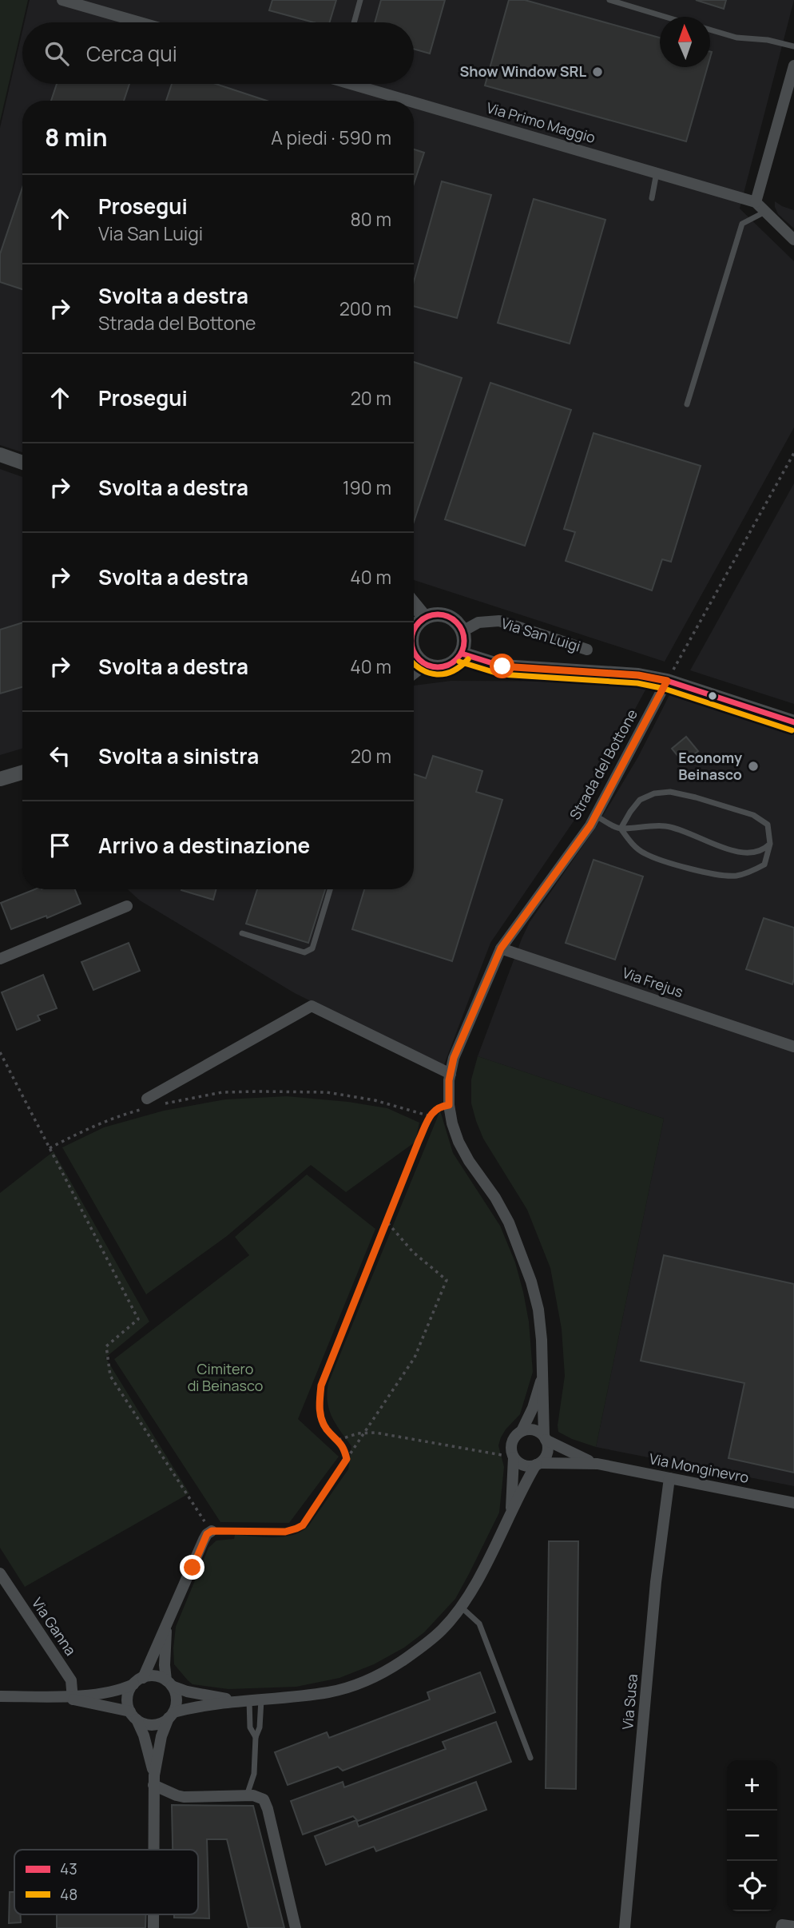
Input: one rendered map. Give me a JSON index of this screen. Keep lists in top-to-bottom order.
{
  "streets": {
    "street": [
      "Via Primo Maggio",
      "Via San Luigi",
      "Strada del Bottone",
      "Via Frejus",
      "Via Monginevro",
      "Via Ganna",
      "Via Susa"
    ]
  },
  "crossings": [
    ["Via San Luigi", "Strada del Bottone"],
    ["Strada del Bottone", "Via Frejus"],
    ["Strada del Bottone", "Via Monginevro"],
    ["Via Monginevro", "Via Susa"]
  ],
  "parks": ["Cimitero di Beinasco"],
  "places": ["Show Window SRL", "Economy Beinasco"],
  "lines": ["transit line 43", "transit line 48"],
  "legend": ["43", "48"],
  "north": "top",
  "page": {
    "search": "Cerca qui",
    "heading": ["8 min", "A piedi · 590 m"],
    "list": [
      ["Prosegui", "Via San Luigi", "80 m"],
      ["Svolta a destra", "Strada del Bottone", "200 m"],
      ["Prosegui", "20 m"],
      ["Svolta a destra", "190 m"],
      ["Svolta a destra", "40 m"],
      ["Svolta a destra", "40 m"],
      ["Svolta a sinistra", "20 m"],
      "Arrivo a destinazione"
    ],
    "map_buttons": ["+", "−"]
  }
}
